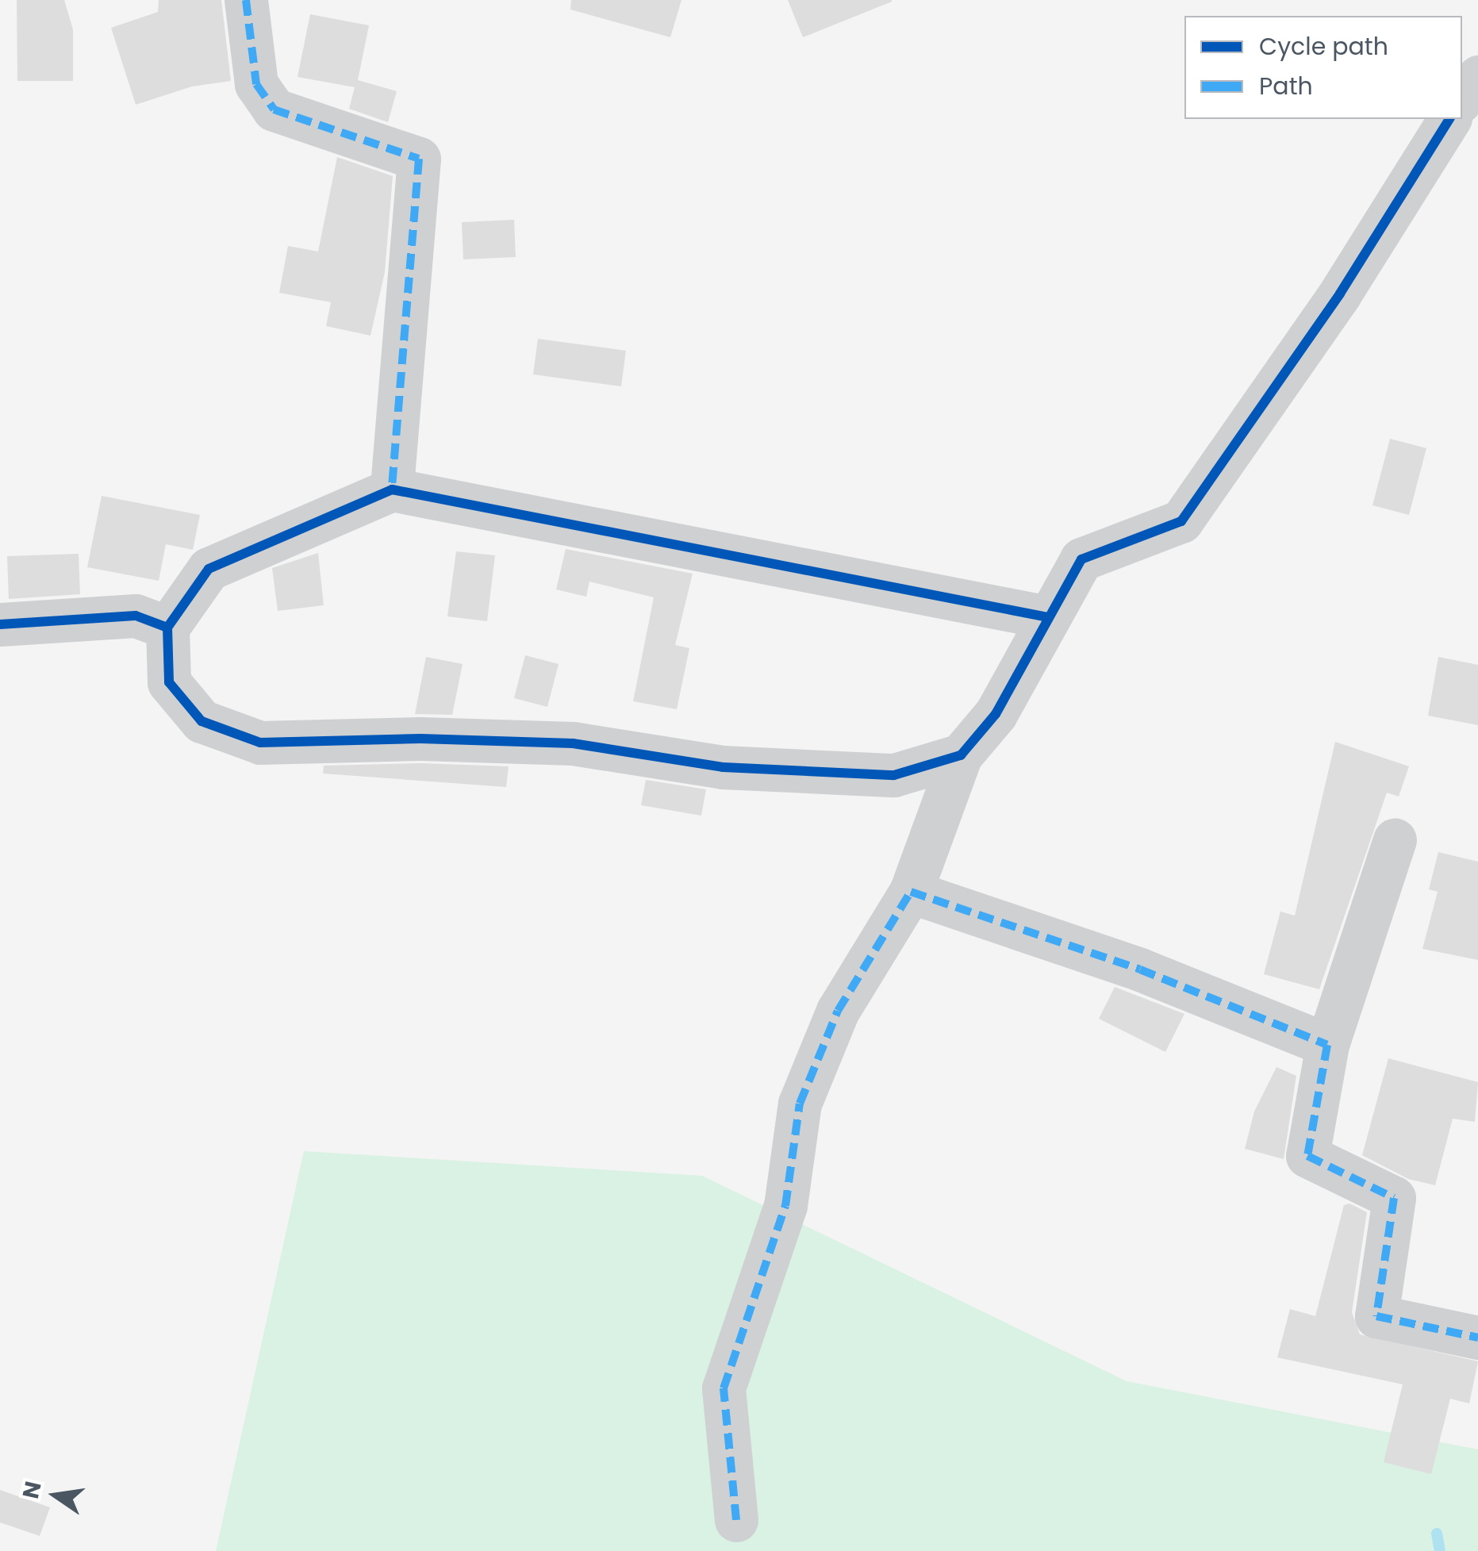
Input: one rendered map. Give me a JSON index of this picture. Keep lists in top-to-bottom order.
{
  "legend": ["Cycle path", "Path"],
  "north": "left"
}
